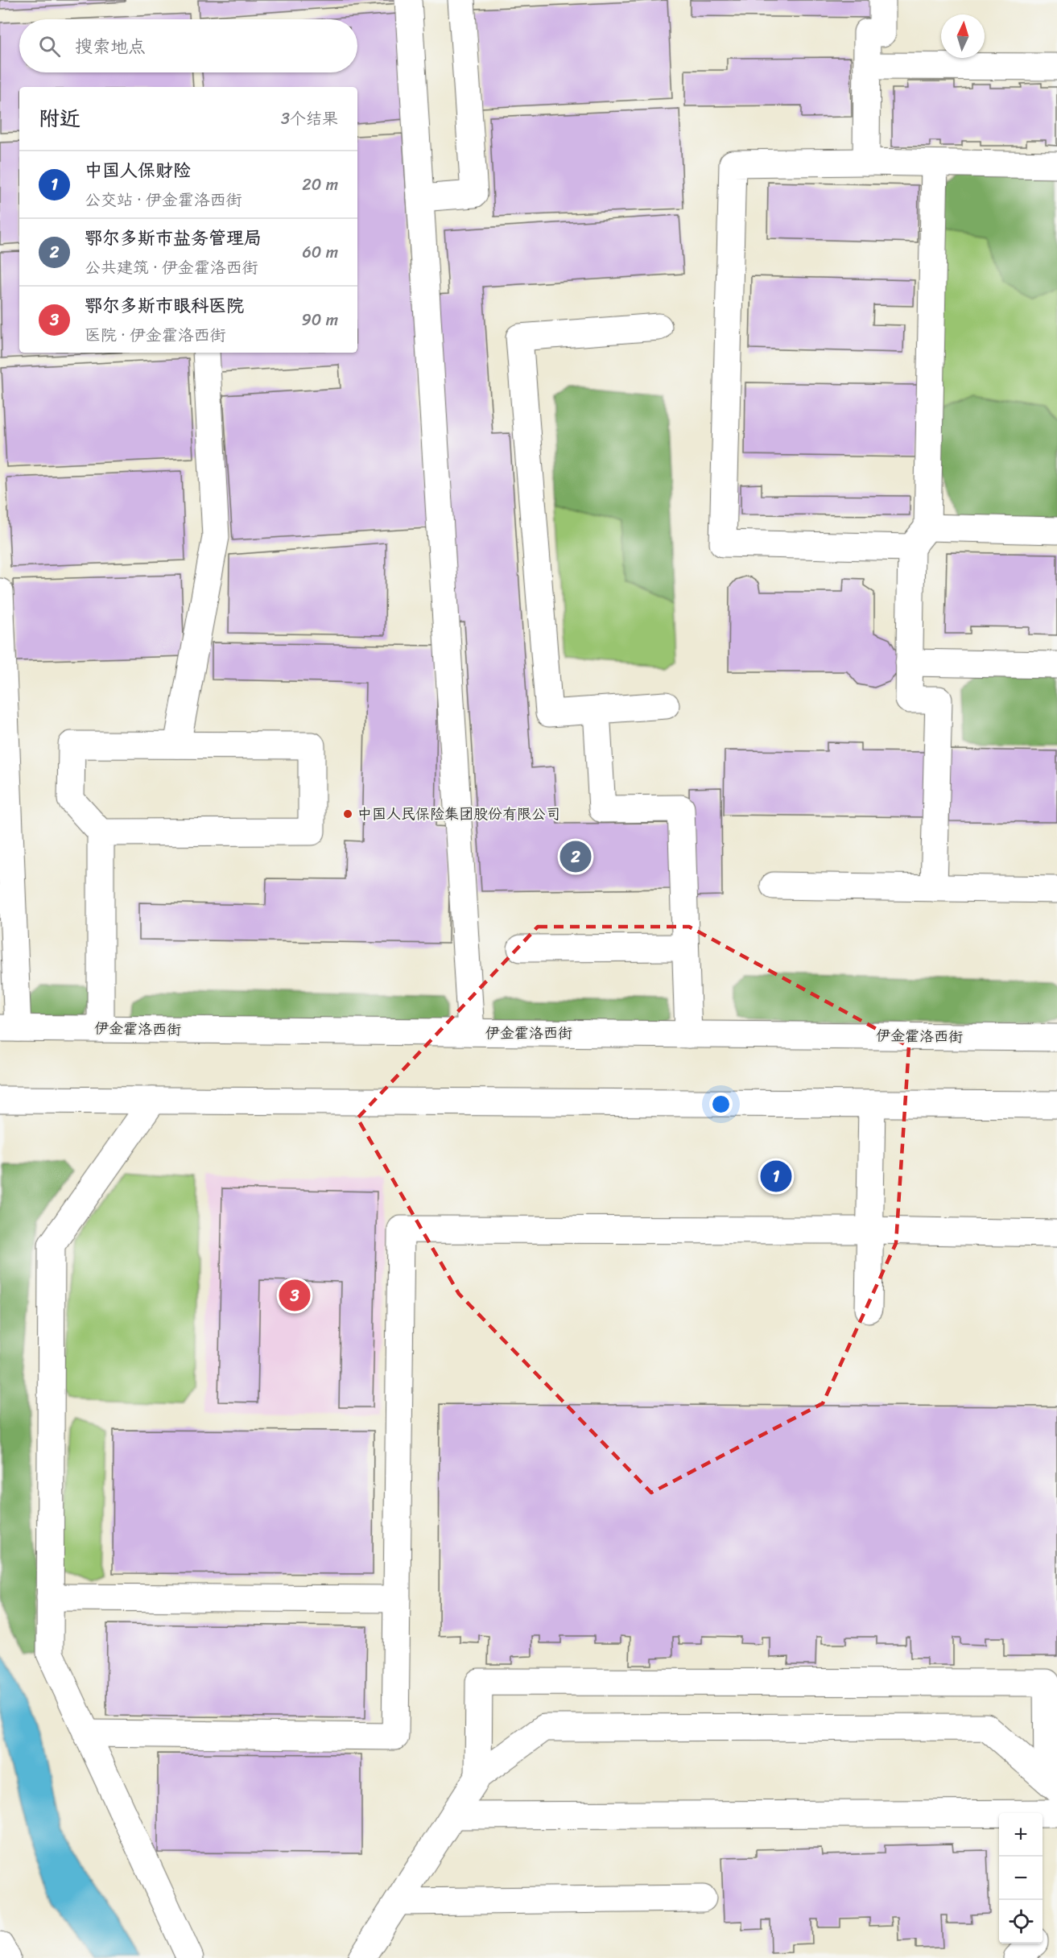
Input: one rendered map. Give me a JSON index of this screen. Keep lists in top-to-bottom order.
{
  "streets": {
    "street": ["伊金霍洛西街"]
  },
  "places": ["中国人民保险集团股份有限公司"],
  "north": "top",
  "page": {
    "search": "搜索地点",
    "heading": ["附近", "3个结果"],
    "list": [
      {
        "mark": "1",
        "name": "中国人保财险",
        "note": "公交站 · 伊金霍洛西街",
        "value": "20 m"
      },
      {
        "mark": "2",
        "name": "鄂尔多斯市盐务管理局",
        "note": "公共建筑 · 伊金霍洛西街",
        "value": "60 m"
      },
      {
        "mark": "3",
        "name": "鄂尔多斯市眼科医院",
        "note": "医院 · 伊金霍洛西街",
        "value": "90 m"
      }
    ],
    "pins": ["2", "1", "3"],
    "map_buttons": ["+", "−"]
  }
}
